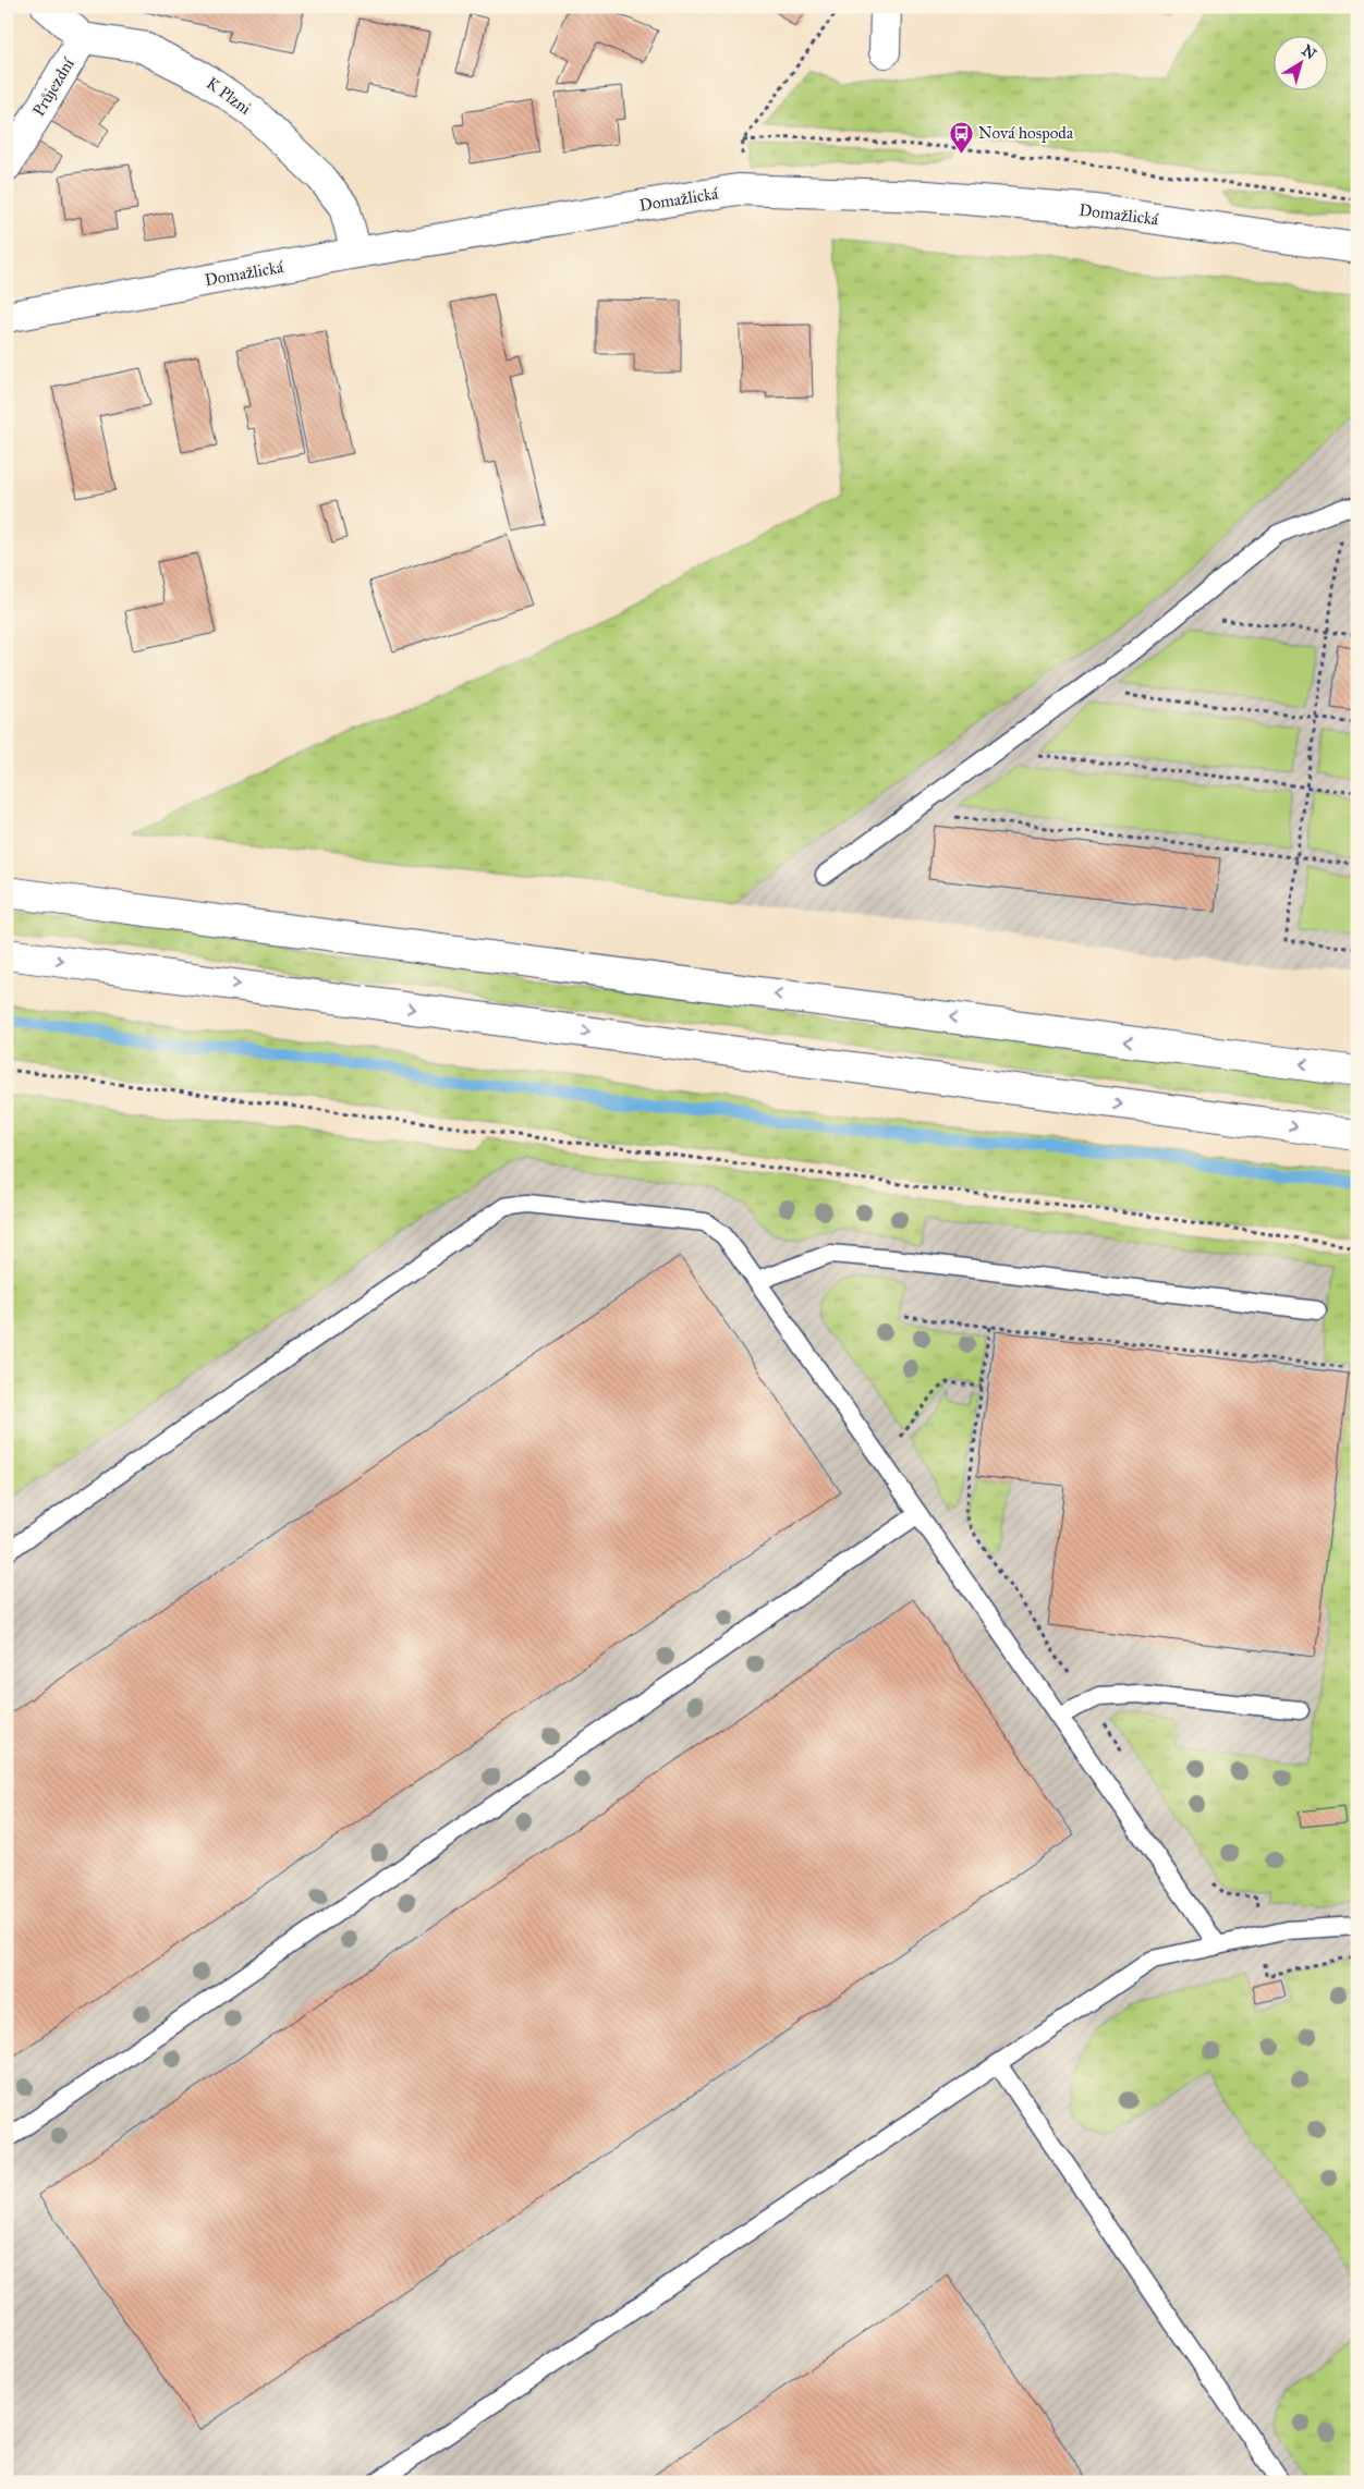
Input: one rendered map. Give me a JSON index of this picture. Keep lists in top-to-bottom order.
{
  "streets": {
    "main road": ["Průjezdní", "K Plzni", "Domažlická"]
  },
  "crossings": [
    ["Průjezdní", "K Plzni"],
    ["K Plzni", "Domažlická"]
  ],
  "places": {
    "bus stop": ["Nová hospoda"]
  },
  "north": "top right"
}
